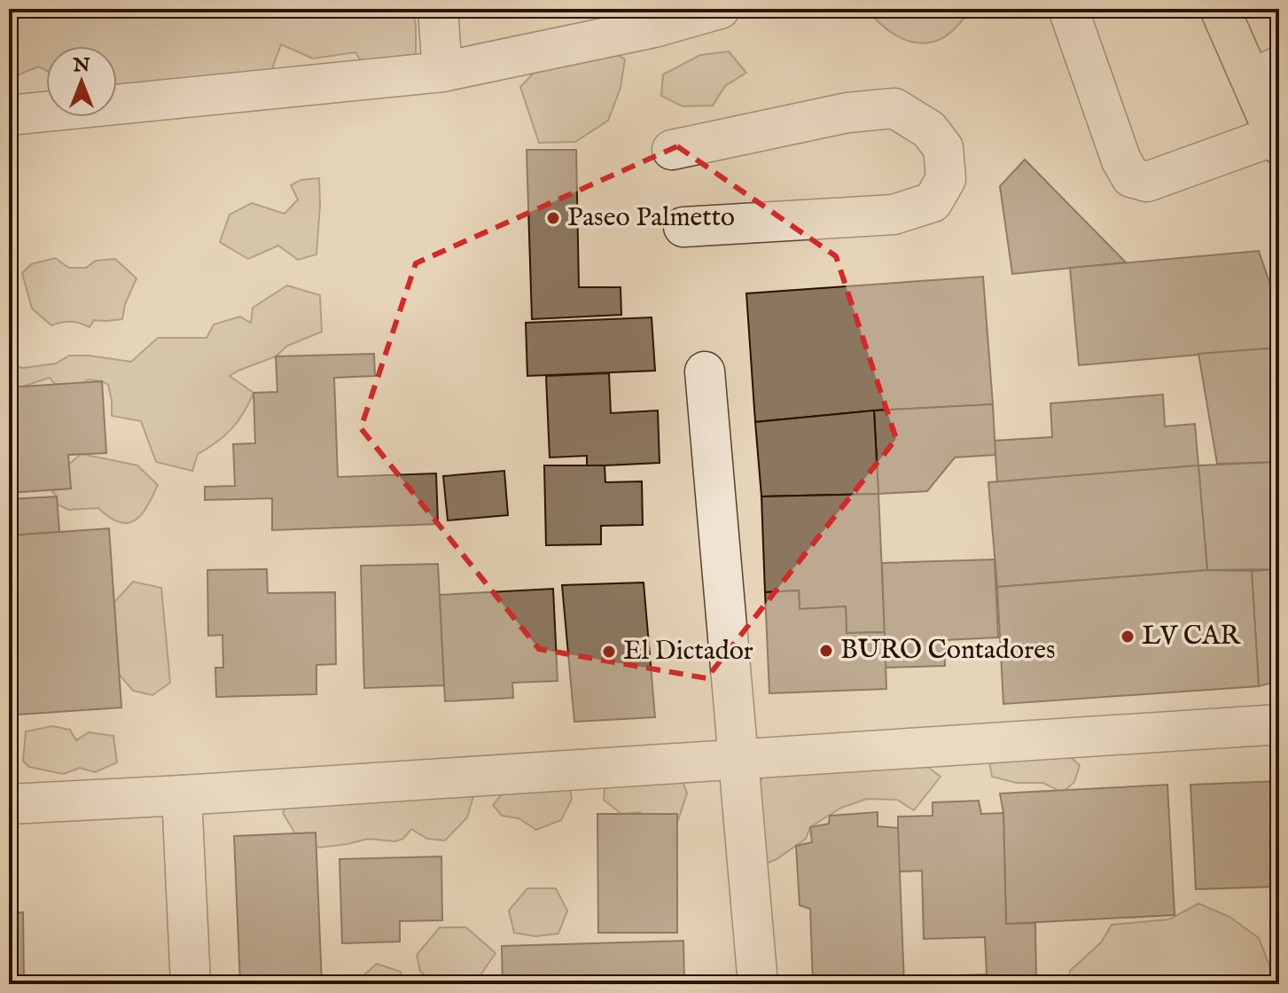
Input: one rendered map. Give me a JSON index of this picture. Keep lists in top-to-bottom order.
{
  "places": [
    "Paseo Palmetto",
    "LV CAR",
    "BURO Contadores",
    "El Dictador"
  ],
  "north": "top"
}
